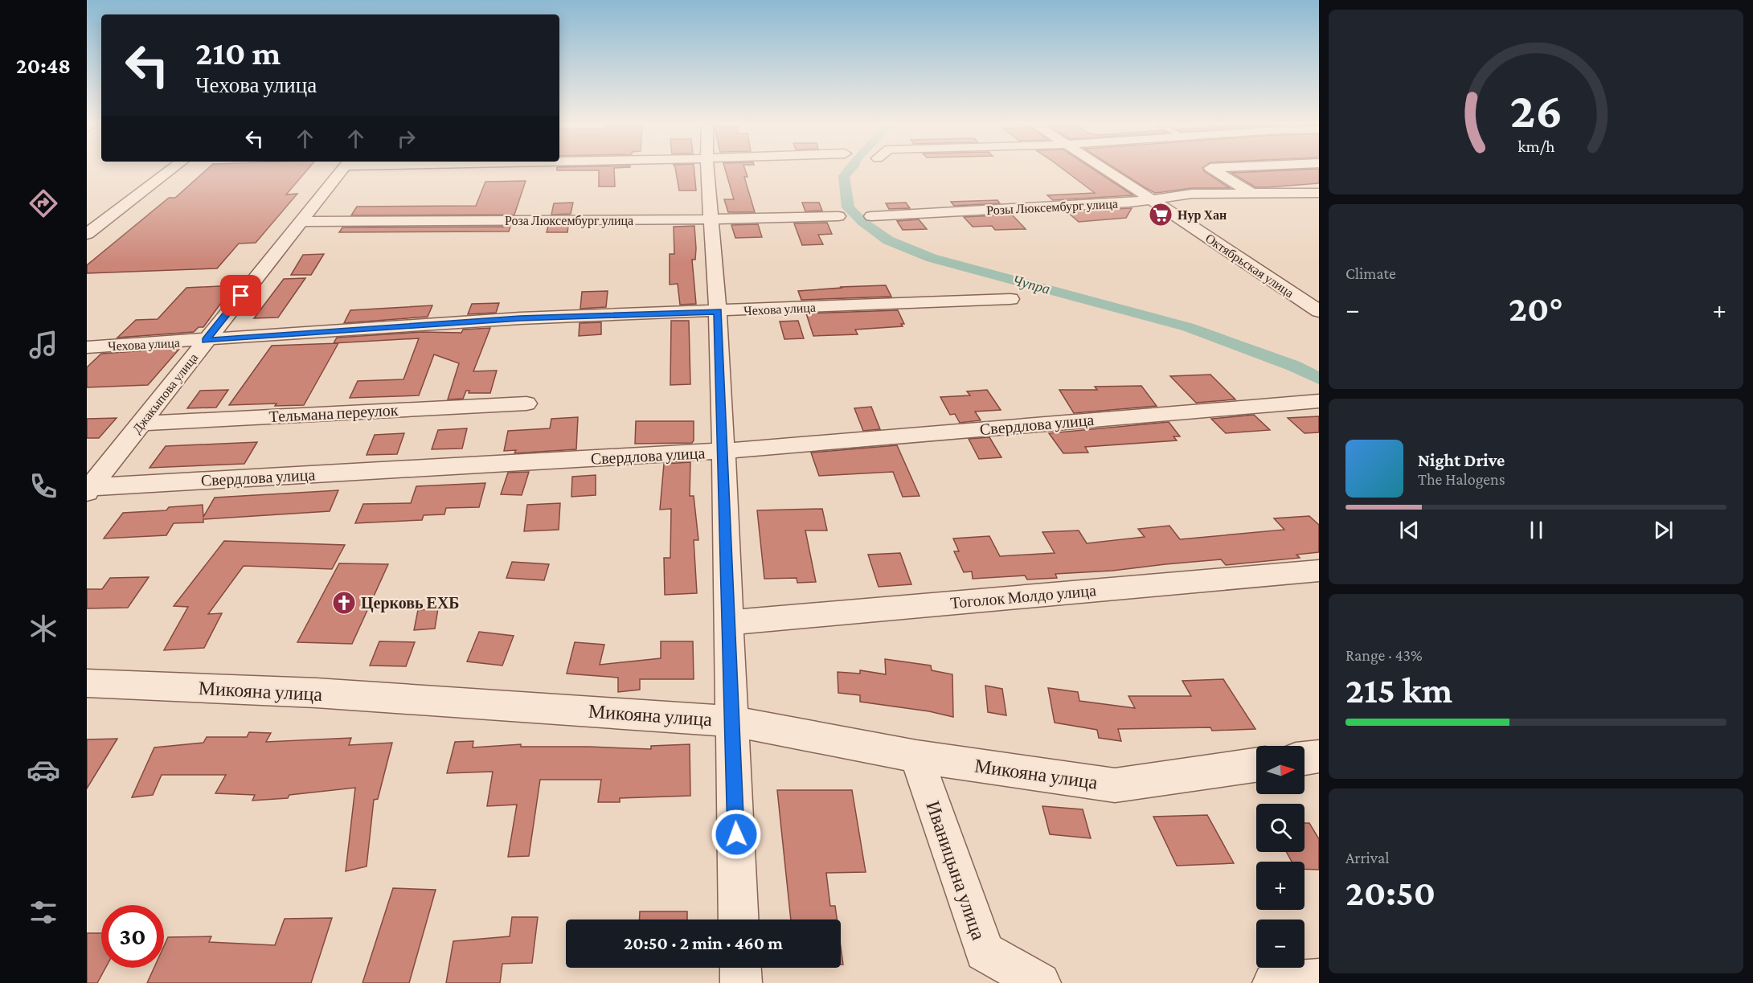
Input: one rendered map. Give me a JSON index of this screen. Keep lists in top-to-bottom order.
{
  "streets": {
    "street": [
      "Розы Люксембург улица",
      "Роза Люксембург улица",
      "Октябрьская улица",
      "Чехова улица",
      "Джакыпова улица",
      "Тельмана переулок",
      "Свердлова улица",
      "Тоголок Молдо улица",
      "Микояна улица",
      "Иваницына улица"
    ]
  },
  "crossings": [
    ["Розы Люксембург улица", "Октябрьская улица"],
    ["Роза Люксембург улица", "Джакыпова улица"],
    ["Чехова улица", "Джакыпова улица"],
    ["Джакыпова улица", "Тельмана переулок"],
    ["Джакыпова улица", "Свердлова улица"],
    ["Микояна улица", "Иваницына улица"]
  ],
  "water": ["Чупра"],
  "places": {
    "supermarket": ["Нур Хан"],
    "church": ["Церковь ЕХБ"]
  },
  "north": "right",
  "page": {
    "tabs": "20:48",
    "turn": ["210 m", "Чехова улица"],
    "tile": [
      "Climate",
      ["Range · 43%", "215 km"],
      ["Arrival", "20:50"]
    ],
    "heat": ["−", "20°", "+"],
    "song": ["Night Drive", "The Halogens"],
    "map_buttons": ["+", "−"],
    "limit": "30",
    "trip": "20:50 · 2 min · 460 m",
    "gauge": ["26", "km/h"]
  }
}
